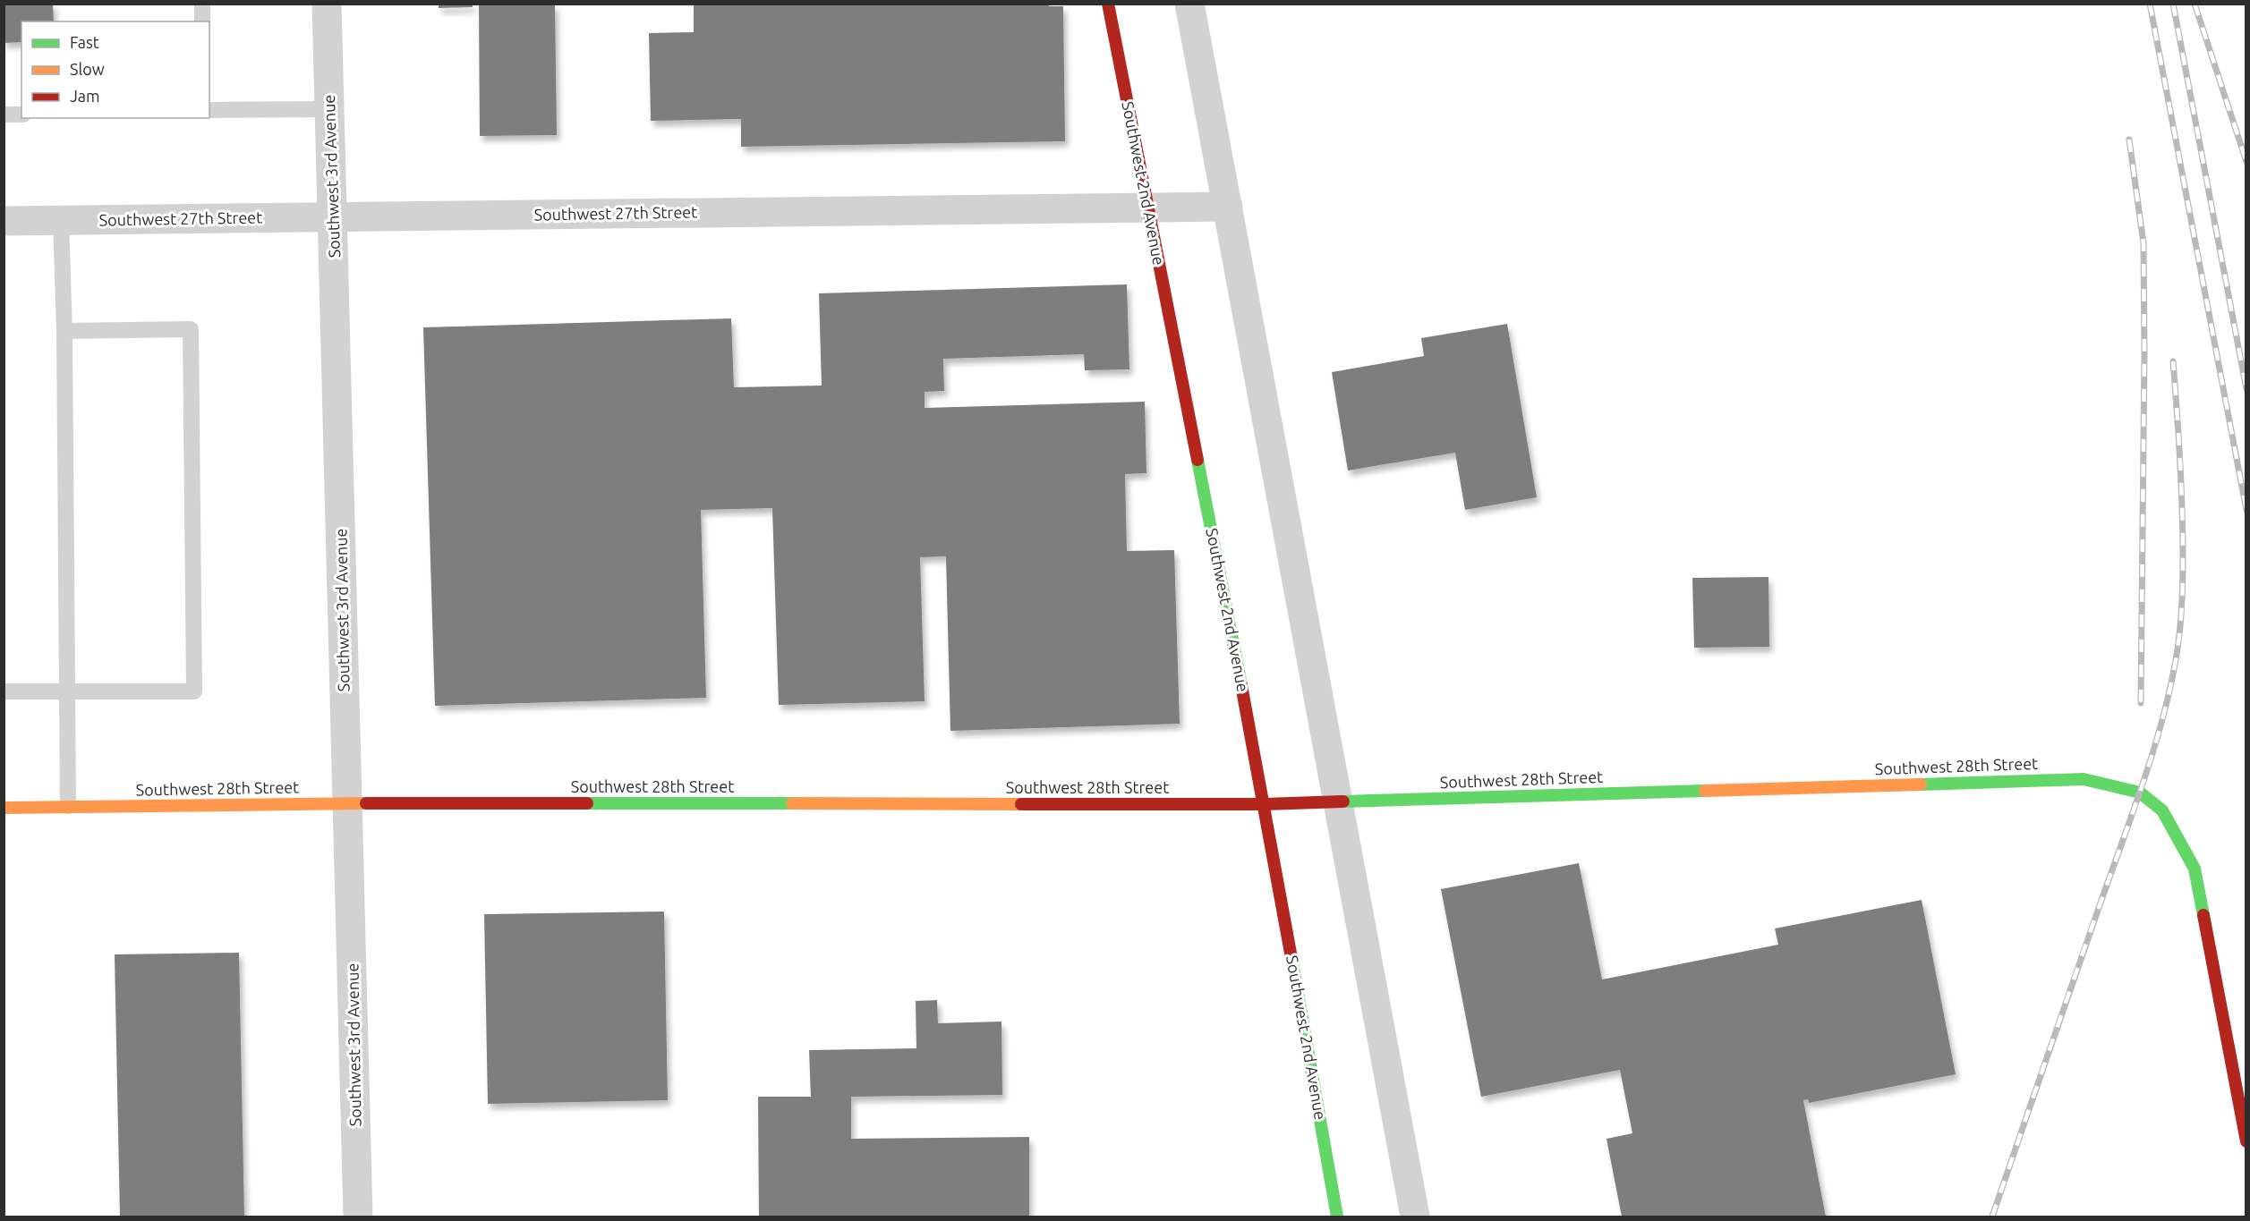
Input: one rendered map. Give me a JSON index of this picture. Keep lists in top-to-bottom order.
{
  "streets": {
    "street": [
      "Southwest 3rd Avenue",
      "Southwest 2nd Avenue",
      "Southwest 27th Street",
      "Southwest 28th Street"
    ]
  },
  "crossings": [
    ["Southwest 3rd Avenue", "Southwest 27th Street"],
    ["Southwest 3rd Avenue", "Southwest 28th Street"],
    ["Southwest 2nd Avenue", "Southwest 27th Street"],
    ["Southwest 2nd Avenue", "Southwest 28th Street"]
  ],
  "legend": ["Fast", "Slow", "Jam"]
}
